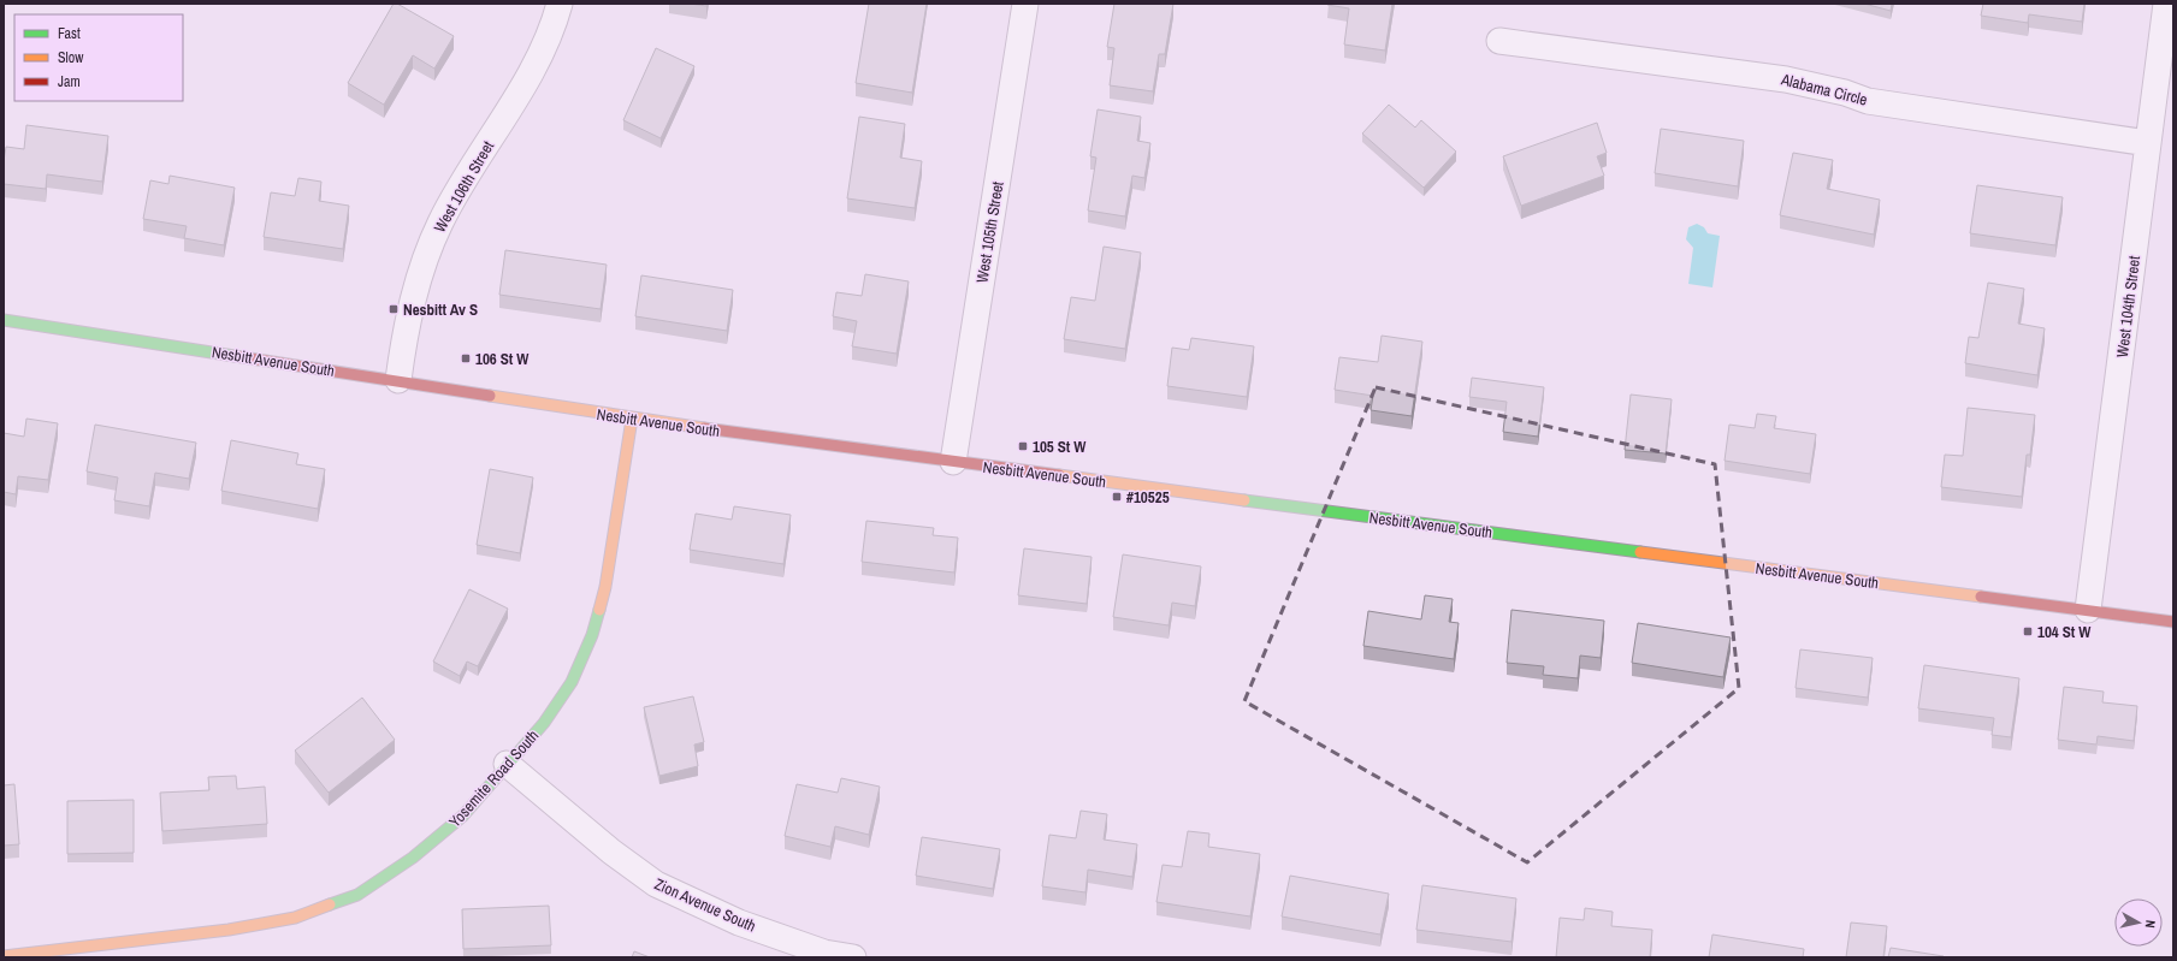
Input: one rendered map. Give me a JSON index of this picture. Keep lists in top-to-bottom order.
{
  "streets": {
    "street": [
      "Alabama Circle",
      "West 106th Street",
      "West 105th Street",
      "West 104th Street",
      "Nesbitt Avenue South",
      "Yosemite Road South",
      "Zion Avenue South"
    ]
  },
  "crossings": [
    ["Alabama Circle", "West 104th Street"],
    ["West 106th Street", "Nesbitt Avenue South"],
    ["West 105th Street", "Nesbitt Avenue South"],
    ["West 104th Street", "Nesbitt Avenue South"],
    ["Nesbitt Avenue South", "Yosemite Road South"],
    ["Yosemite Road South", "Zion Avenue South"]
  ],
  "places": {
    "transit": [
      "Nesbitt Av S",
      "106 St W",
      "105 St W",
      "#10525",
      "104 St W"
    ]
  },
  "legend": ["Fast", "Slow", "Jam"],
  "north": "right"
}
